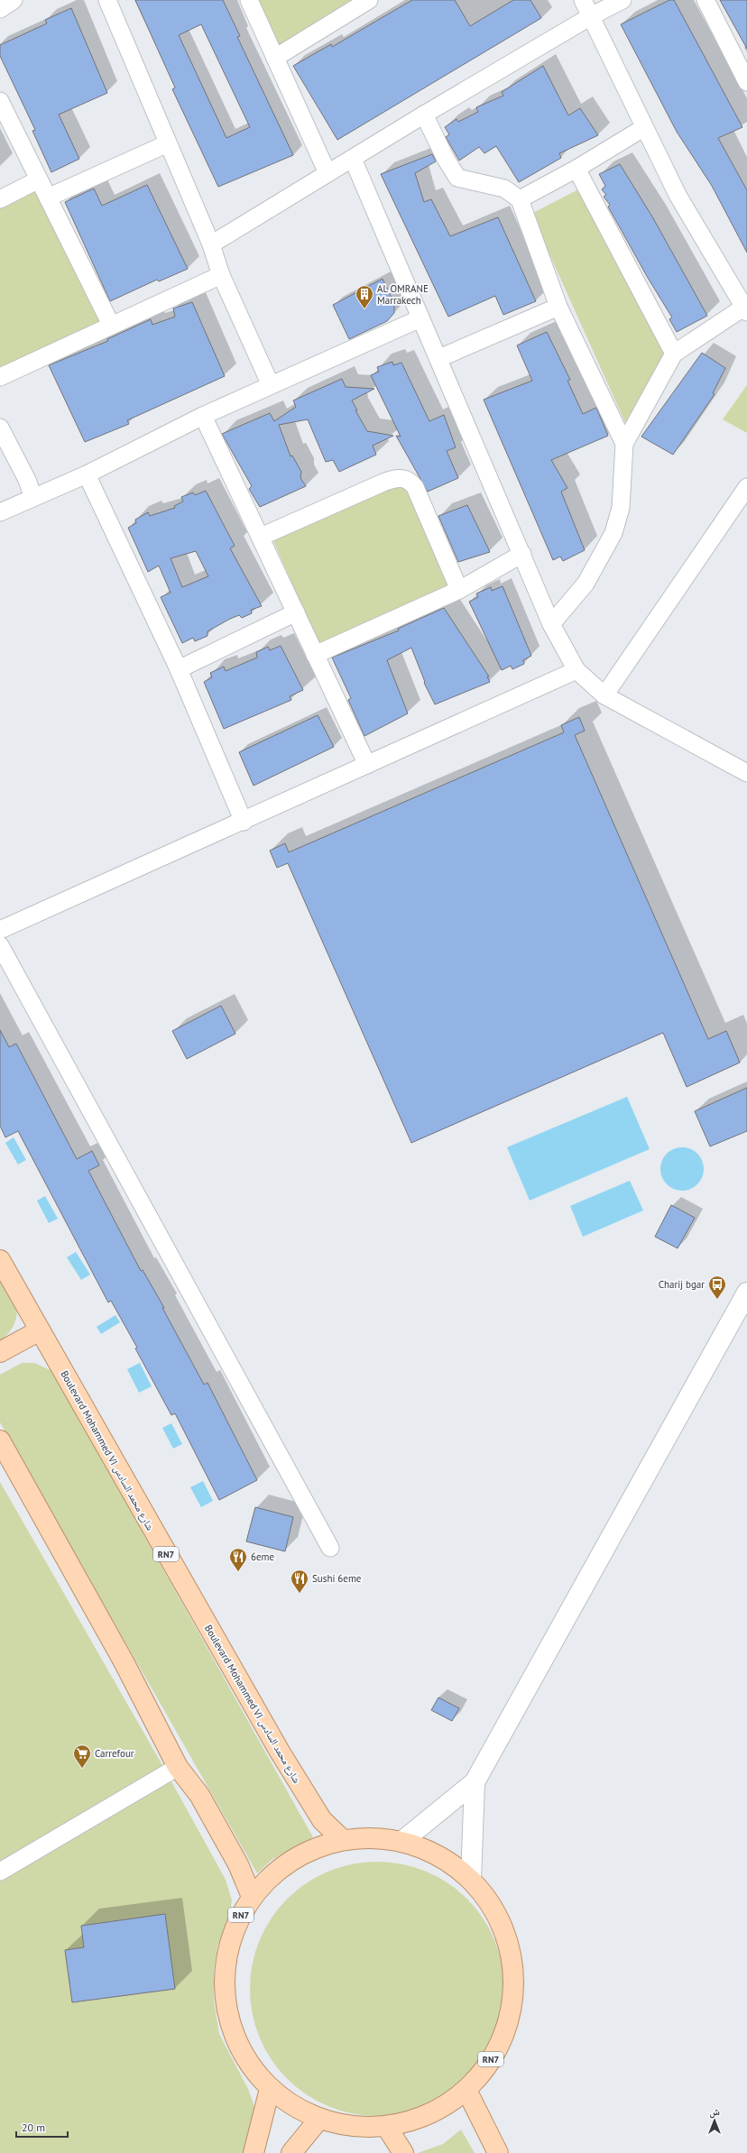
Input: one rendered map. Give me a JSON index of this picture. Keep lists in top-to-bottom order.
{
  "streets": {
    "main road": ["Boulevard Mohammed VI شارع محمد السادس", "RN7"]
  },
  "crossings": [
    ["Boulevard Mohammed VI شارع محمد السادس", "RN7"]
  ],
  "places": {
    "building": ["AL OMRANE Marrakech"],
    "bus stop": ["Charij bgar"],
    "restaurant": ["6eme", "Sushi 6eme"],
    "supermarket": ["Carrefour"]
  },
  "scale_bar": "20 m",
  "north": "top"
}
